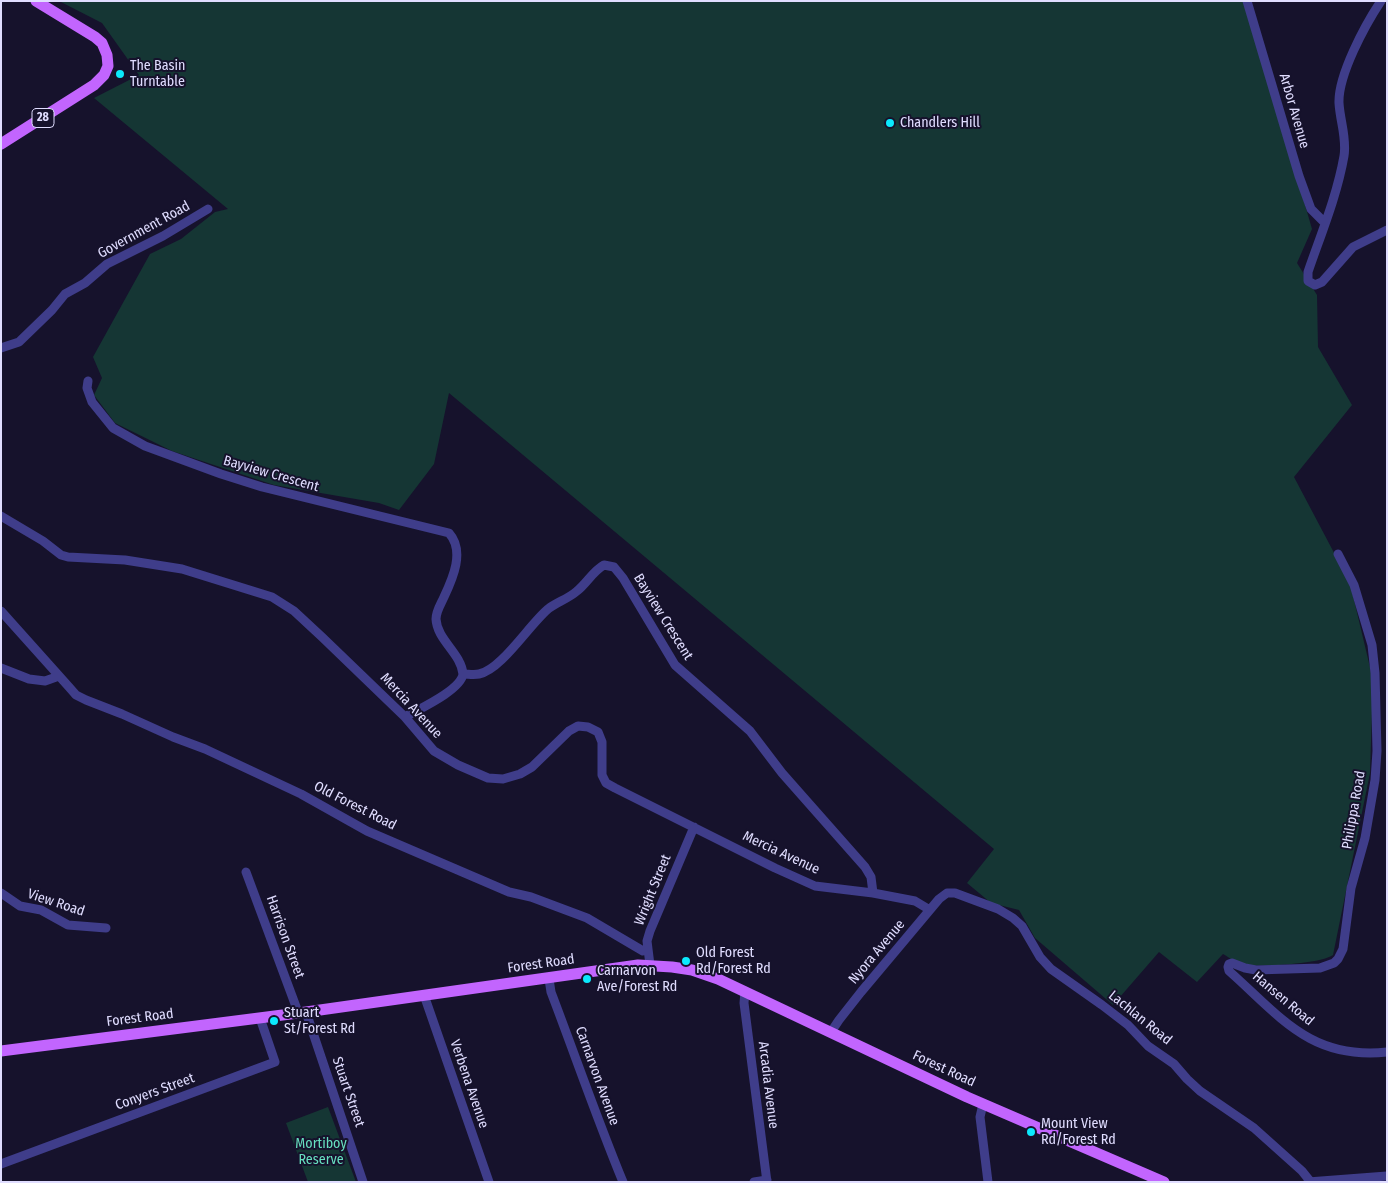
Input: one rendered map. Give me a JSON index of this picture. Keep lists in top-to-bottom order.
{
  "streets": {
    "main road": ["28", "Forest Road"],
    "street": [
      "Arbor Avenue",
      "Government Road",
      "Bayview Crescent",
      "Mercia Avenue",
      "Old Forest Road",
      "Philippa Road",
      "Wright Street",
      "View Road",
      "Harrison Street",
      "Nyora Avenue",
      "Hansen Road",
      "Lachlan Road",
      "Carnarvon Avenue",
      "Verbena Avenue",
      "Arcadia Avenue",
      "Conyers Street",
      "Stuart Street"
    ]
  },
  "crossings": [
    ["Bayview Crescent", "Mercia Avenue"],
    ["Mercia Avenue", "Wright Street"],
    ["Mercia Avenue", "Nyora Avenue"],
    ["Philippa Road", "Hansen Road"],
    ["Wright Street", "Forest Road"],
    ["Harrison Street", "Forest Road"],
    ["Harrison Street", "Stuart Street"],
    ["Nyora Avenue", "Forest Road"],
    ["Nyora Avenue", "Lachlan Road"],
    ["Forest Road", "Carnarvon Avenue"],
    ["Forest Road", "Verbena Avenue"],
    ["Forest Road", "Arcadia Avenue"],
    ["Forest Road", "Conyers Street"],
    ["Forest Road", "Stuart Street"]
  ],
  "parks": ["Mortiboy Reserve"],
  "places": [
    "The Basin Turntable",
    "Chandlers Hill",
    "Old Forest Rd/Forest Rd",
    "Carnarvon Ave/Forest Rd",
    "Stuart St/Forest Rd",
    "Mount View Rd/Forest Rd"
  ]
}
